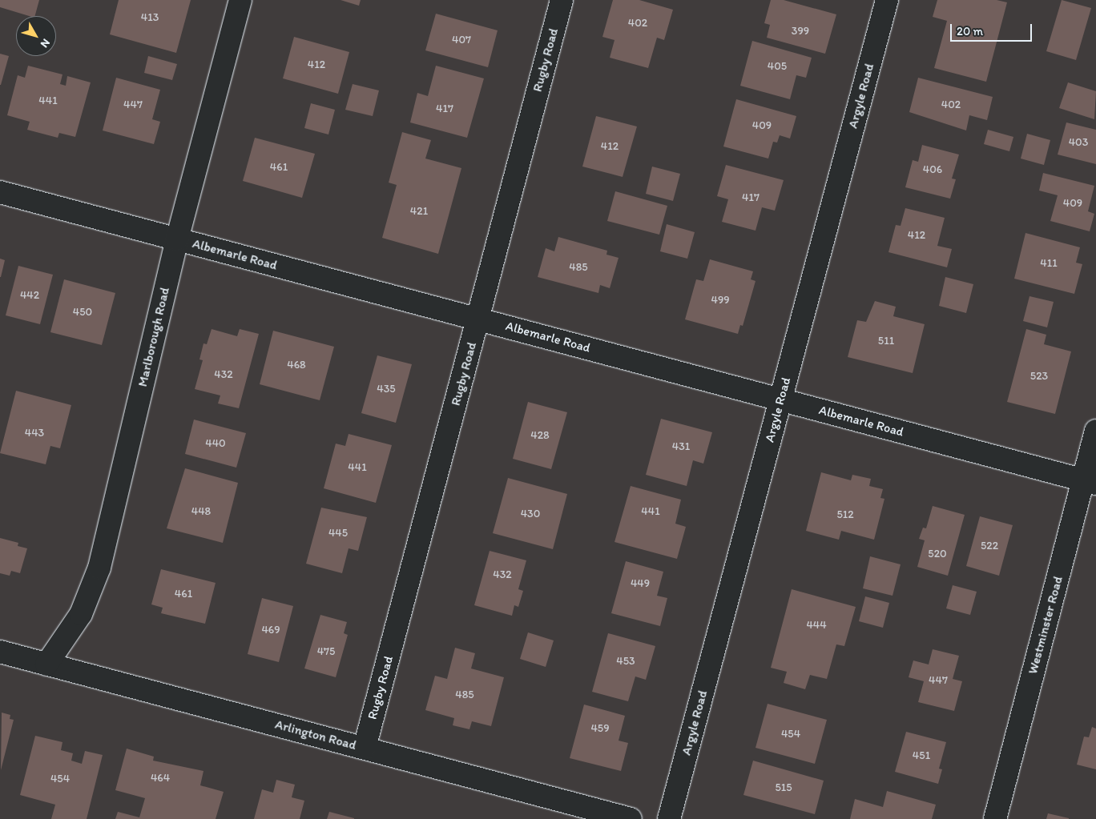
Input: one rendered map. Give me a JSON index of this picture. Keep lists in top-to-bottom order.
{
  "streets": {
    "street": [
      "Rugby Road",
      "Argyle Road",
      "Albemarle Road",
      "Marlborough Road",
      "Westminster Road",
      "Arlington Road"
    ]
  },
  "crossings": [
    ["Rugby Road", "Albemarle Road"],
    ["Rugby Road", "Arlington Road"],
    ["Argyle Road", "Albemarle Road"],
    ["Albemarle Road", "Marlborough Road"],
    ["Albemarle Road", "Westminster Road"],
    ["Marlborough Road", "Arlington Road"]
  ],
  "house_numbers": [
    "413",
    "402",
    "399",
    "407",
    "412",
    "405",
    "441",
    "447",
    "402",
    "417",
    "409",
    "403",
    "412",
    "461",
    "406",
    "417",
    "409",
    "421",
    "412",
    "411",
    "485",
    "442",
    "499",
    "450",
    "511",
    "468",
    "432",
    "523",
    "435",
    "443",
    "428",
    "440",
    "431",
    "441",
    "448",
    "441",
    "430",
    "512",
    "445",
    "522",
    "520",
    "432",
    "449",
    "461",
    "444",
    "469",
    "475",
    "453",
    "447",
    "485",
    "459",
    "454",
    "451",
    "464",
    "454",
    "515"
  ],
  "scale_bar": "20 m",
  "north": "bottom right"
}
